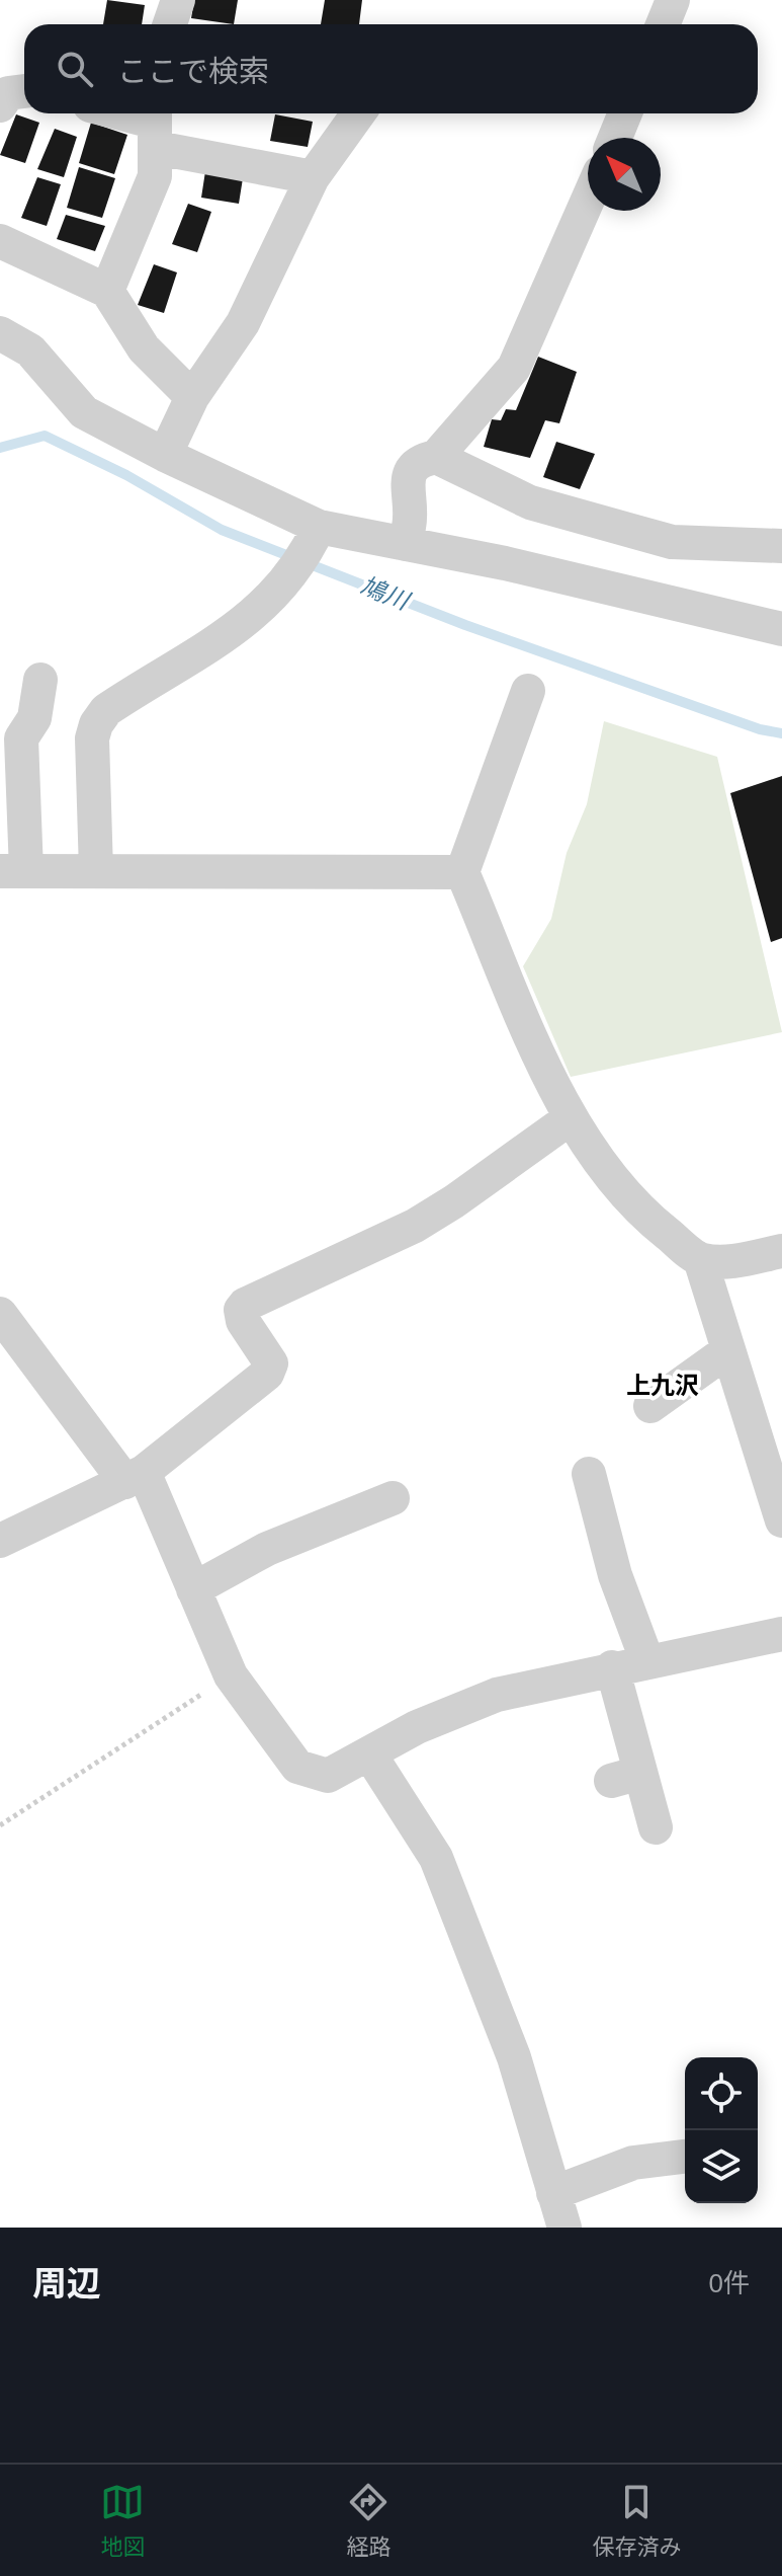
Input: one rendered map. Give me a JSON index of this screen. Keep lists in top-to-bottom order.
{
  "districts": ["上九沢"],
  "water": ["鳩川"],
  "north": "top left",
  "page": {
    "search": "ここで検索",
    "heading": ["周辺", "0件"],
    "nav": ["地図", "経路", "保存済み"]
  }
}
